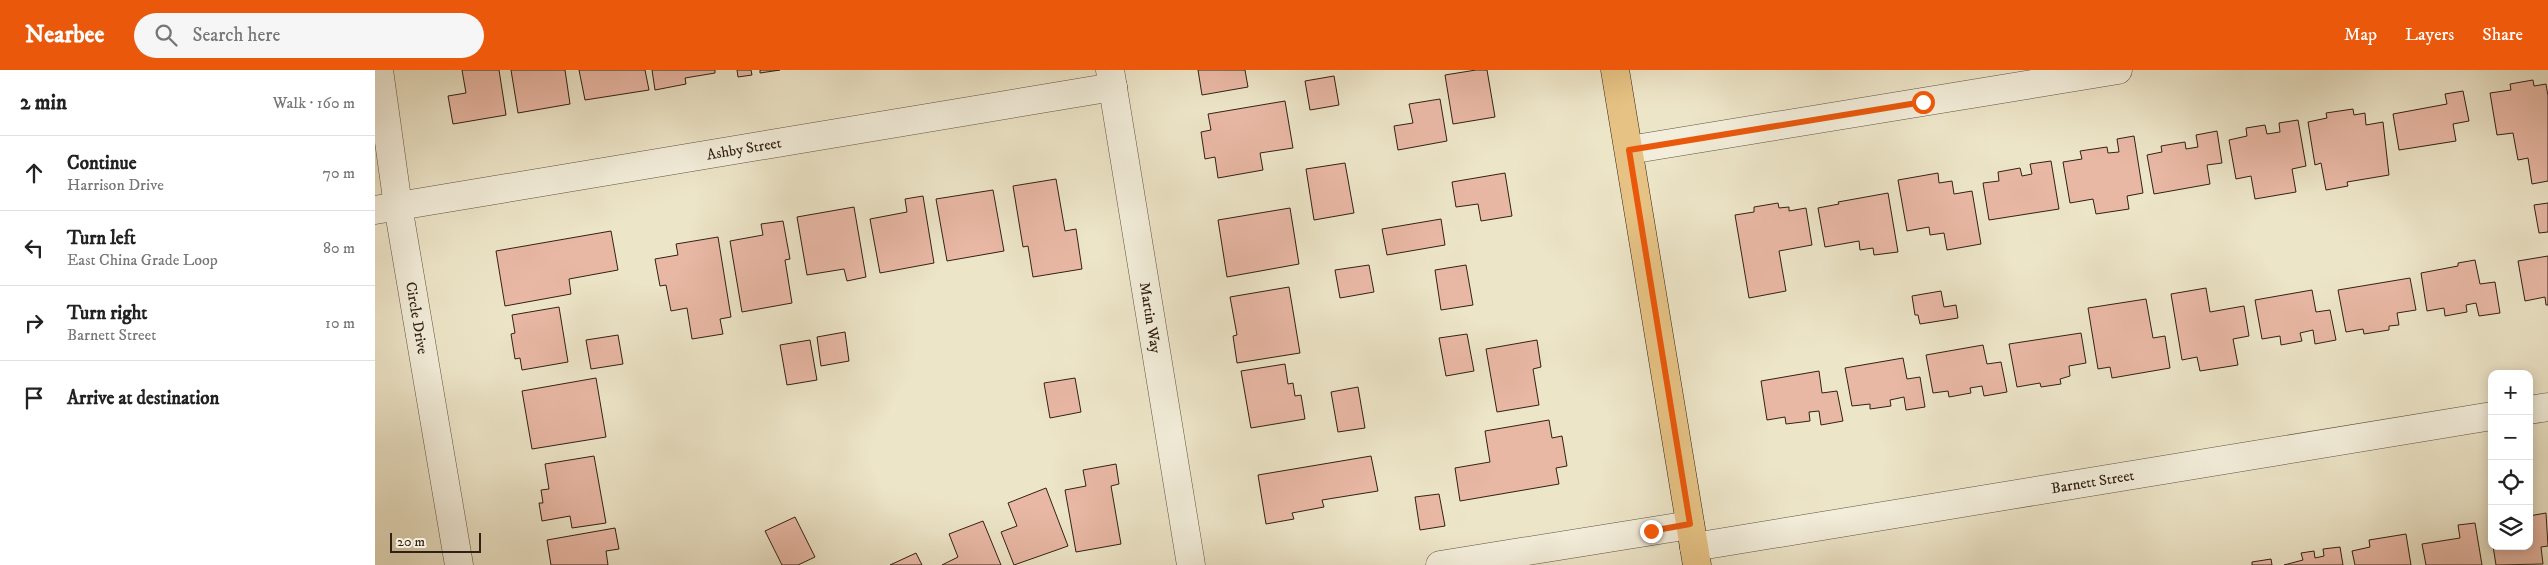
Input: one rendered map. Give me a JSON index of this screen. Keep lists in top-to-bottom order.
{
  "streets": {
    "street": [
      "Ashby Street",
      "Martin Way",
      "Circle Drive",
      "Barnett Street"
    ]
  },
  "crossings": [
    ["Ashby Street", "Martin Way"],
    ["Ashby Street", "Circle Drive"]
  ],
  "scale_bar": "20 m",
  "page": {
    "header": "Nearbee",
    "search": "Search here",
    "nav": ["Map", "Layers", "Share"],
    "heading": ["2 min", "Walk · 160 m"],
    "list": [
      ["Continue", "Harrison Drive", "70 m"],
      ["Turn left", "East China Grade Loop", "80 m"],
      ["Turn right", "Barnett Street", "10 m"],
      "Arrive at destination"
    ],
    "map_buttons": ["+", "−"],
    "scale": "20 m"
  }
}
